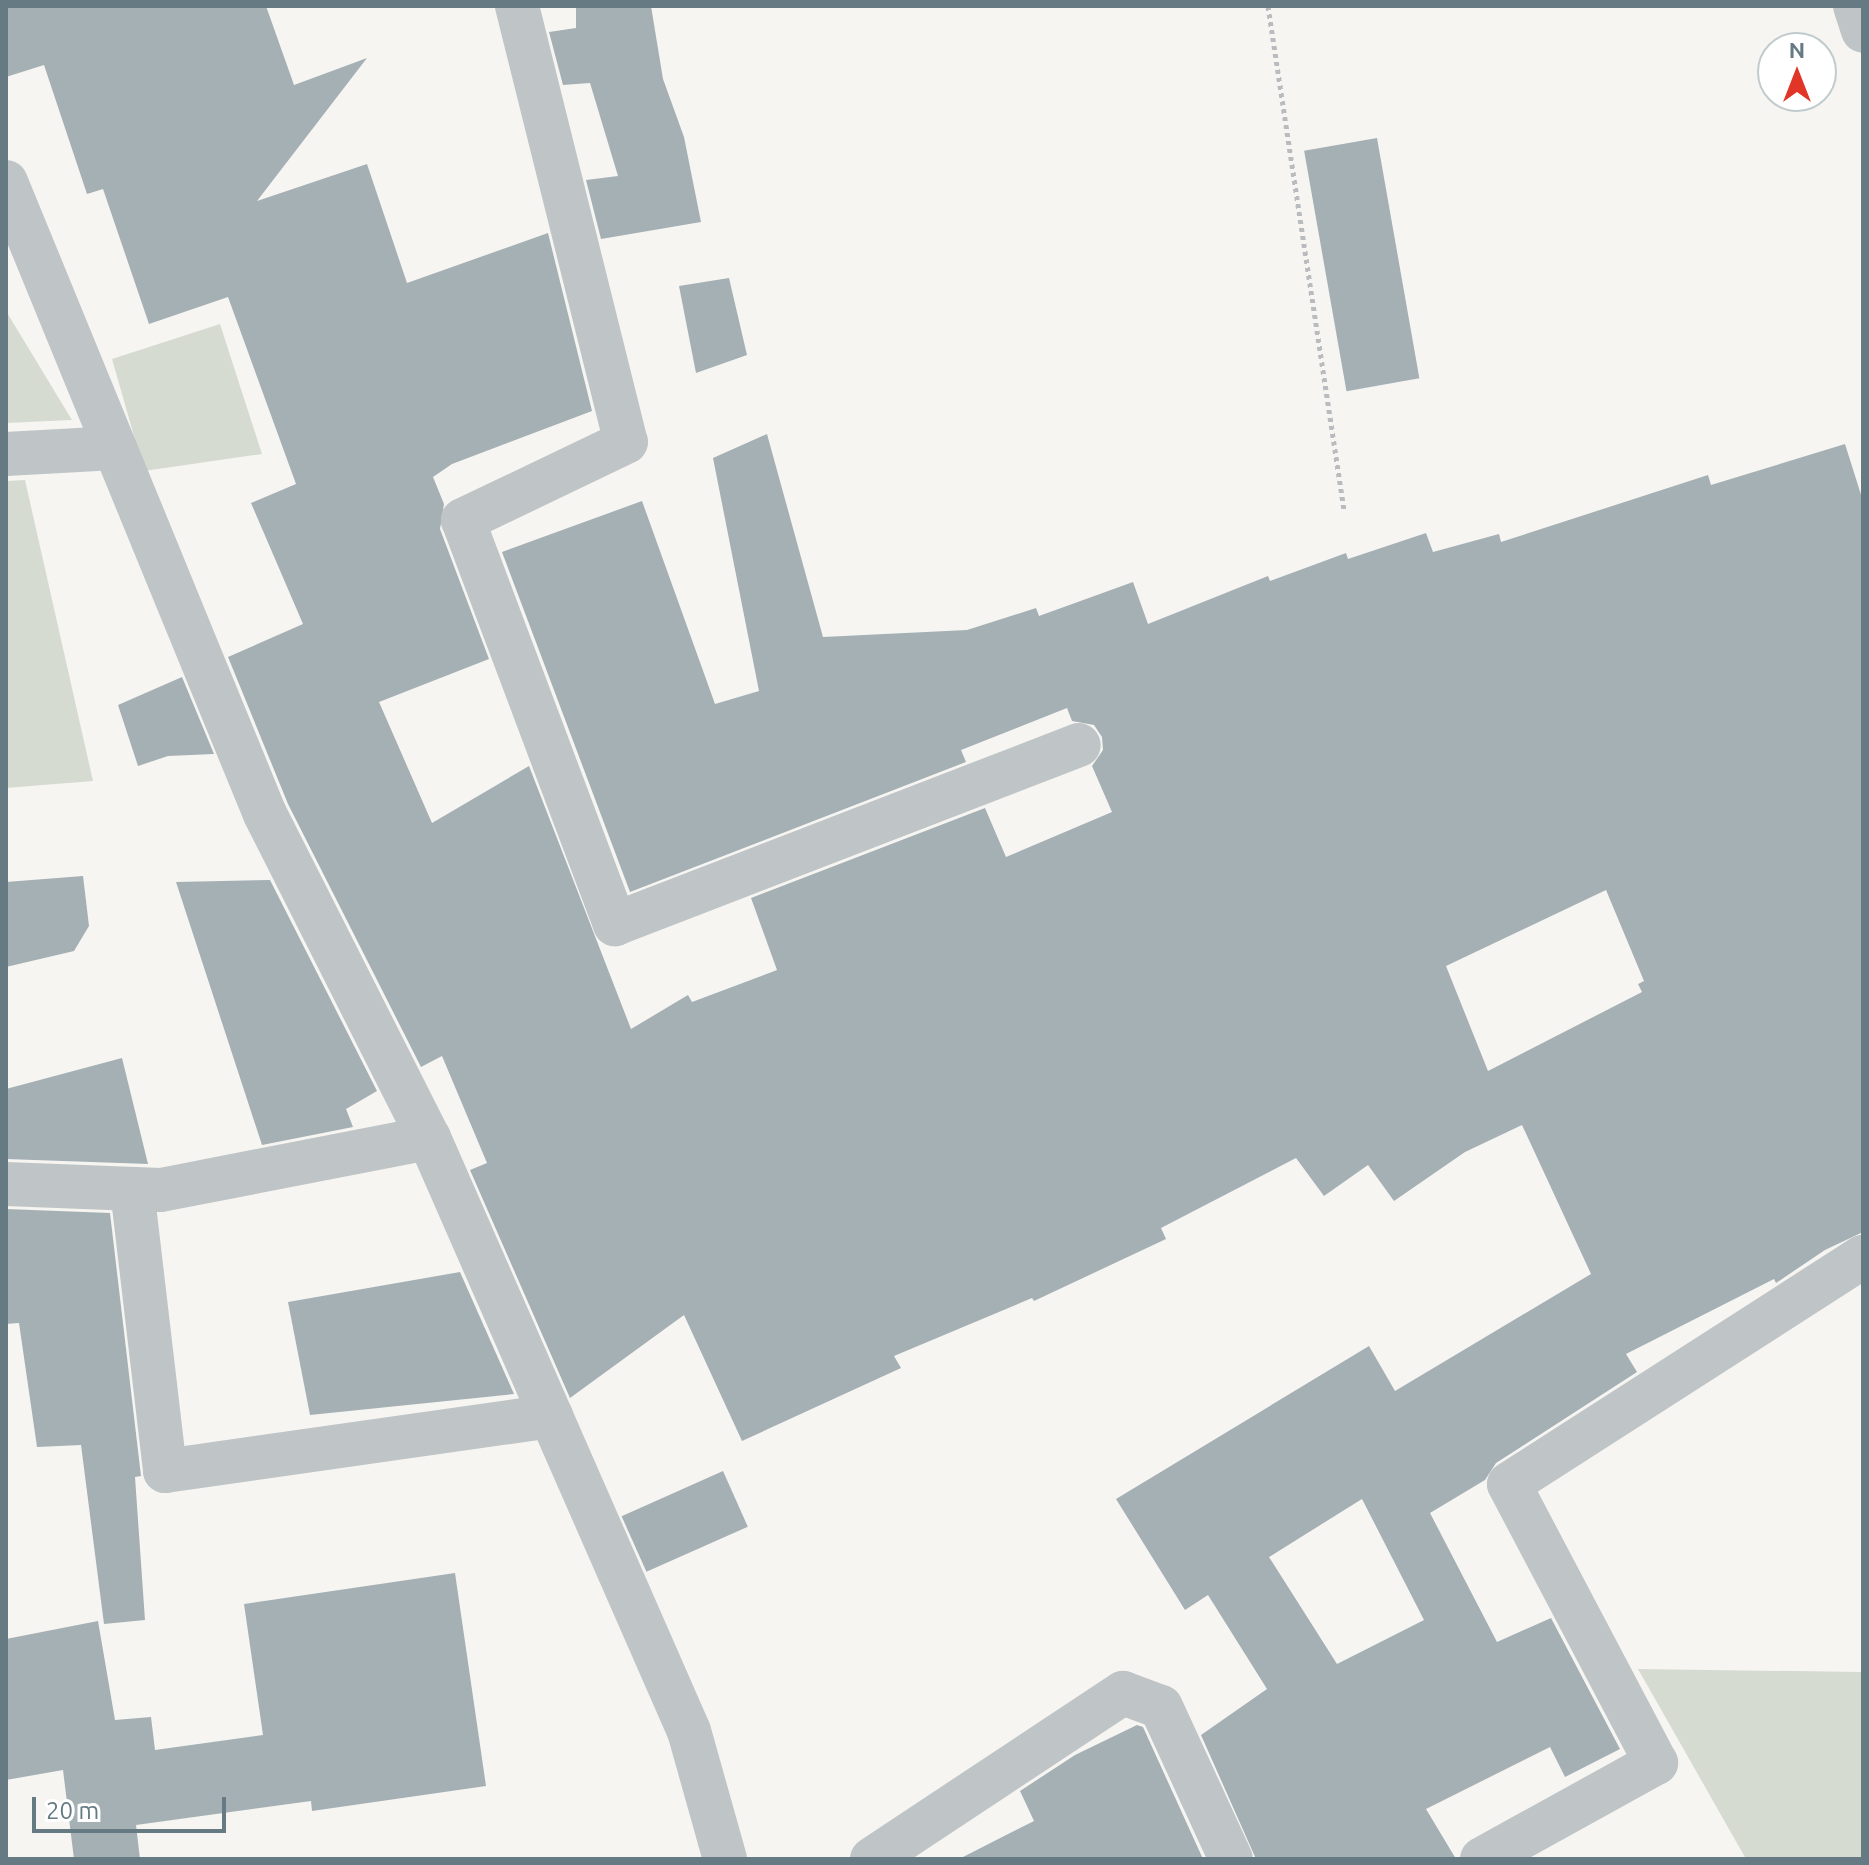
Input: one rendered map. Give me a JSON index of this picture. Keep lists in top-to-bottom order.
{
  "scale_bar": "20 m",
  "north": "top"
}
